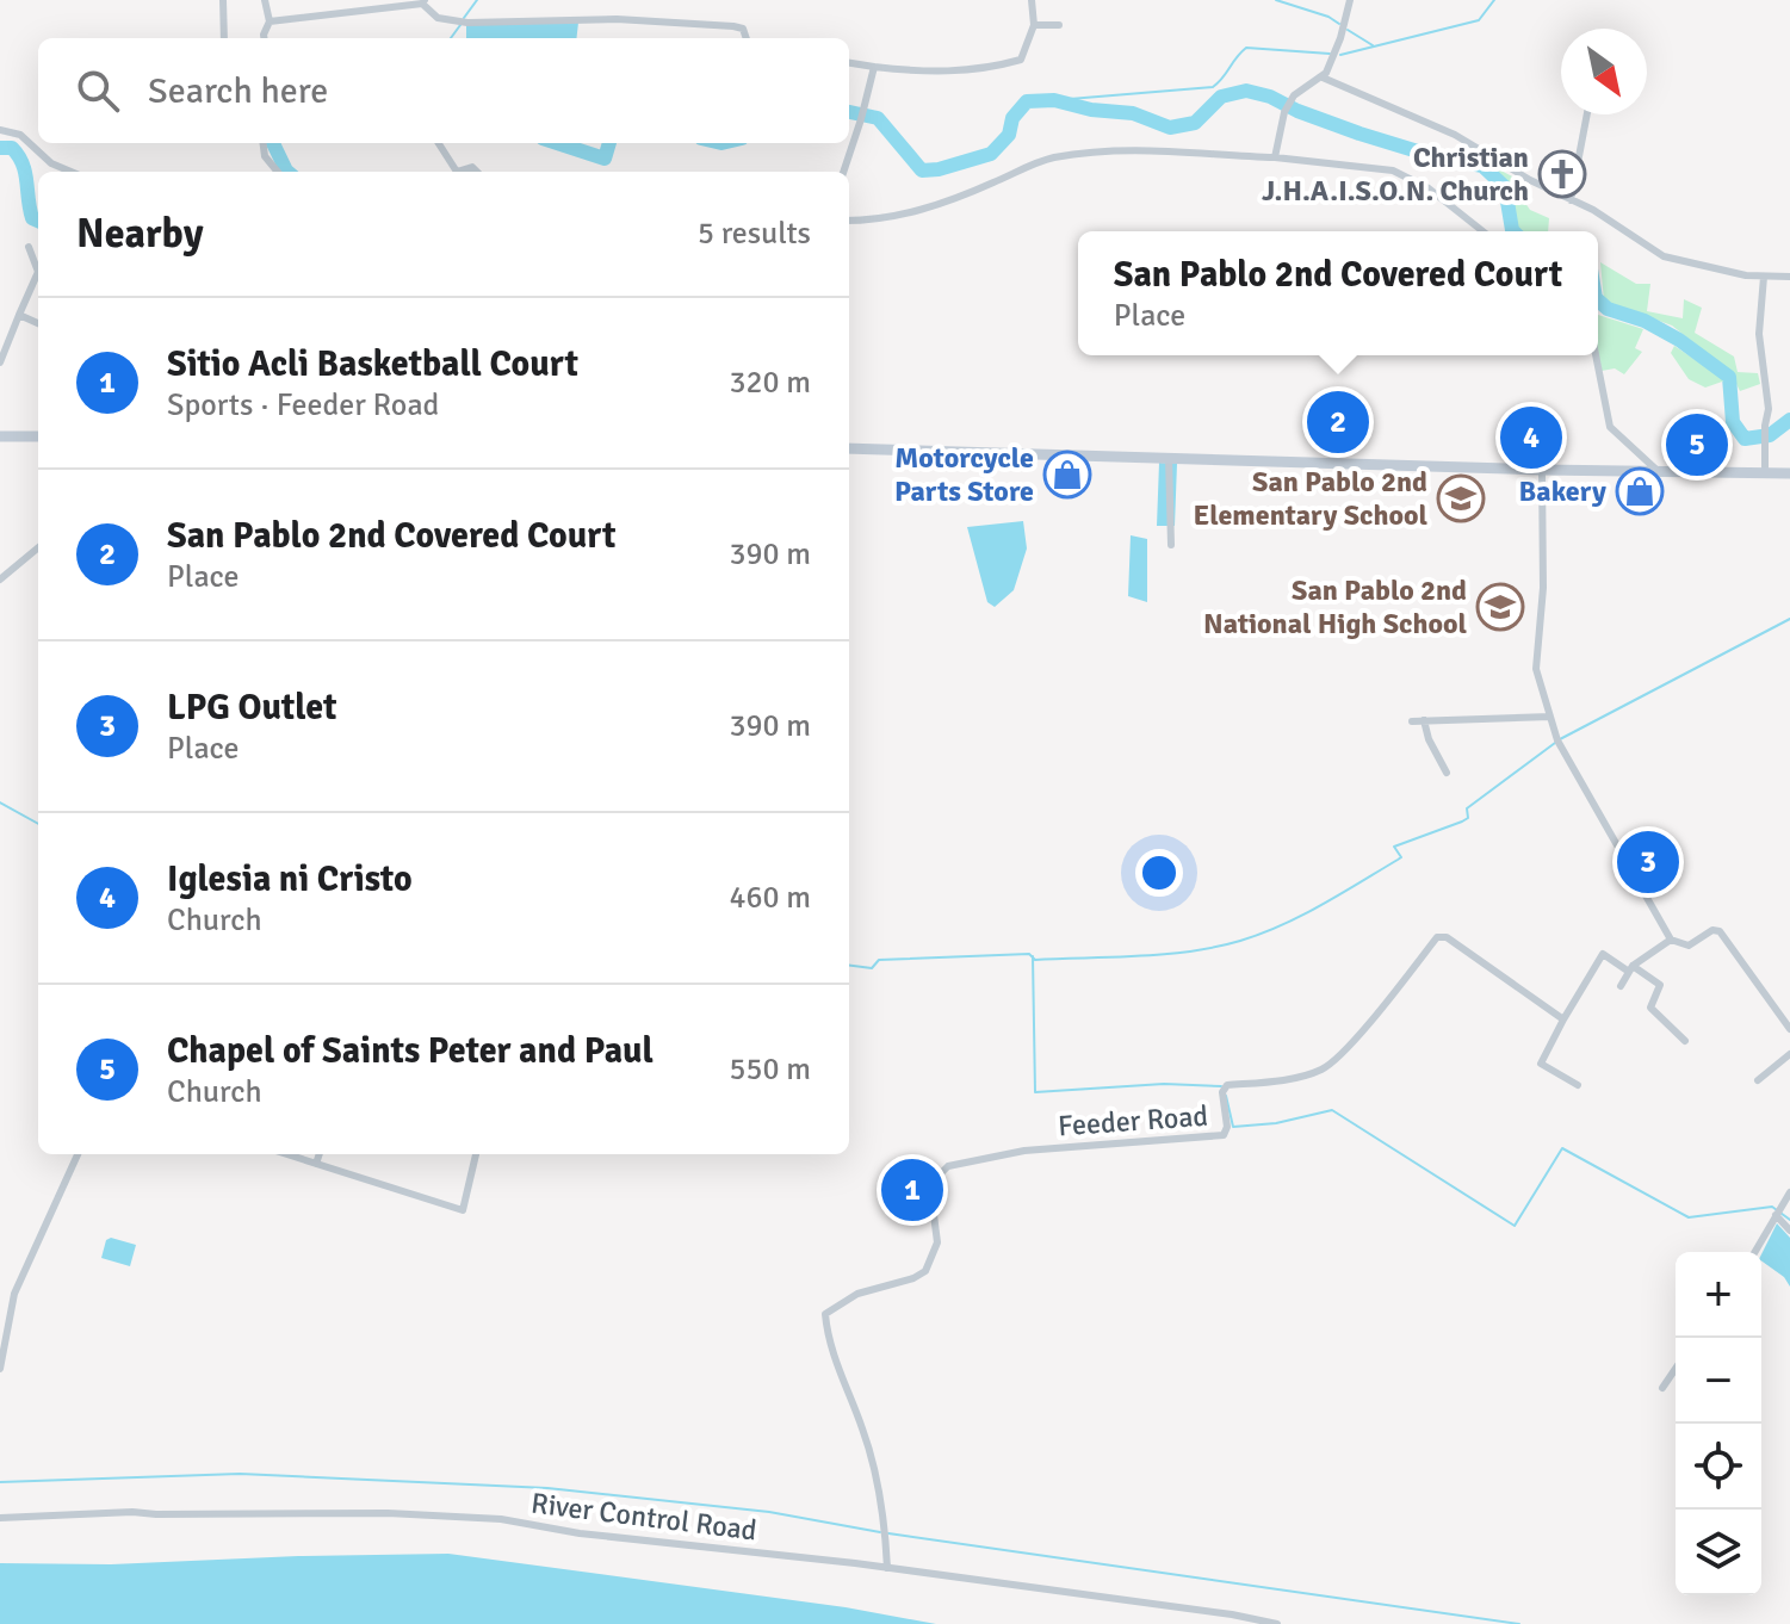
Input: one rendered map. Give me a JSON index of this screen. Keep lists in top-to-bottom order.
{
  "streets": {
    "street": ["Feeder Road", "River Control Road"]
  },
  "crossings": [
    ["Feeder Road", "River Control Road"]
  ],
  "places": {
    "church": ["Christian J.H.A.I.S.O.N. Church"],
    "shop": ["Motorcycle Parts Store", "Bakery"],
    "school or university": ["San Pablo 2nd Elementary School", "San Pablo 2nd National High School"]
  },
  "north": "bottom right",
  "page": {
    "search": "Search here",
    "heading": ["Nearby", "5 results"],
    "popup": ["San Pablo 2nd Covered Court", "Place"],
    "list": [
      {
        "mark": "1",
        "name": "Sitio Acli Basketball Court",
        "note": "Sports · Feeder Road",
        "value": "320 m"
      },
      {
        "mark": "2",
        "name": "San Pablo 2nd Covered Court",
        "note": "Place",
        "value": "390 m"
      },
      {
        "mark": "3",
        "name": "LPG Outlet",
        "note": "Place",
        "value": "390 m"
      },
      {
        "mark": "4",
        "name": "Iglesia ni Cristo",
        "note": "Church",
        "value": "460 m"
      },
      {
        "mark": "5",
        "name": "Chapel of Saints Peter and Paul",
        "note": "Church",
        "value": "550 m"
      }
    ],
    "pins": [
      "2",
      "4",
      "5",
      "3",
      "1"
    ],
    "map_buttons": ["+", "−"]
  }
}
